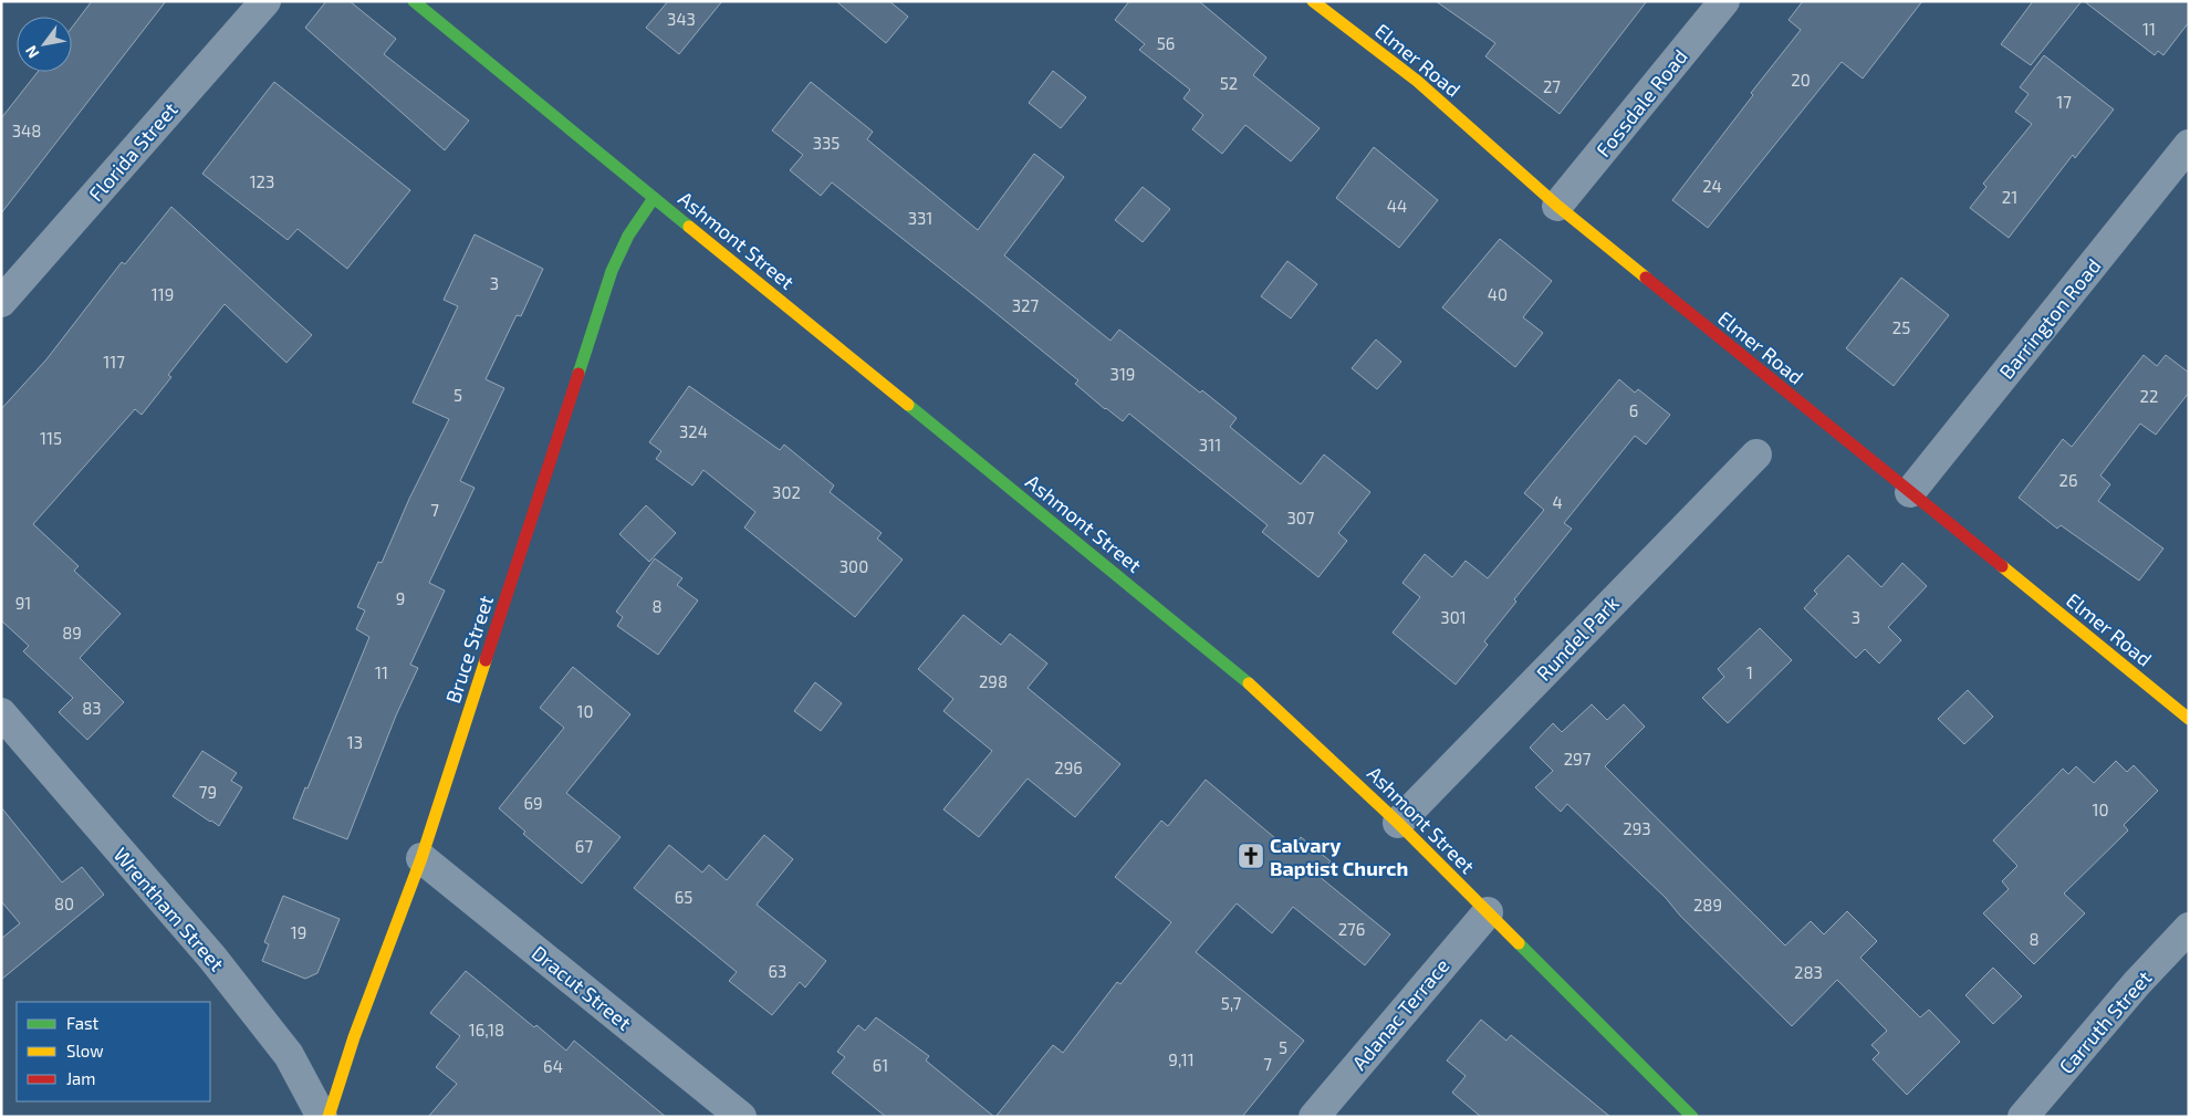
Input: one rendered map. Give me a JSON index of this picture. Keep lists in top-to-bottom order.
{
  "streets": {
    "street": [
      "Elmer Road",
      "Fossdale Road",
      "Florida Street",
      "Ashmont Street",
      "Barrington Road",
      "Rundel Park",
      "Bruce Street",
      "Wrentham Street",
      "Dracut Street",
      "Adanac Terrace",
      "Carruth Street"
    ]
  },
  "crossings": [
    ["Elmer Road", "Fossdale Road"],
    ["Elmer Road", "Barrington Road"],
    ["Ashmont Street", "Rundel Park"],
    ["Ashmont Street", "Bruce Street"],
    ["Ashmont Street", "Adanac Terrace"],
    ["Bruce Street", "Dracut Street"]
  ],
  "places": {
    "church": ["Calvary Baptist Church"]
  },
  "house_numbers": [
    "343",
    "11",
    "56",
    "20",
    "52",
    "27",
    "17",
    "348",
    "335",
    "123",
    "24",
    "21",
    "44",
    "331",
    "3",
    "119",
    "40",
    "327",
    "25",
    "117",
    "319",
    "5",
    "22",
    "6",
    "324",
    "115",
    "311",
    "26",
    "302",
    "4",
    "7",
    "307",
    "300",
    "9",
    "91",
    "8",
    "301",
    "3",
    "89",
    "11",
    "1",
    "298",
    "83",
    "10",
    "13",
    "297",
    "296",
    "79",
    "69",
    "10",
    "293",
    "67",
    "65",
    "80",
    "289",
    "276",
    "19",
    "8",
    "63",
    "283",
    "5,7",
    "16,18",
    "5",
    "9,11",
    "7",
    "61",
    "64"
  ],
  "legend": ["Fast", "Slow", "Jam"],
  "north": "bottom left"
}
